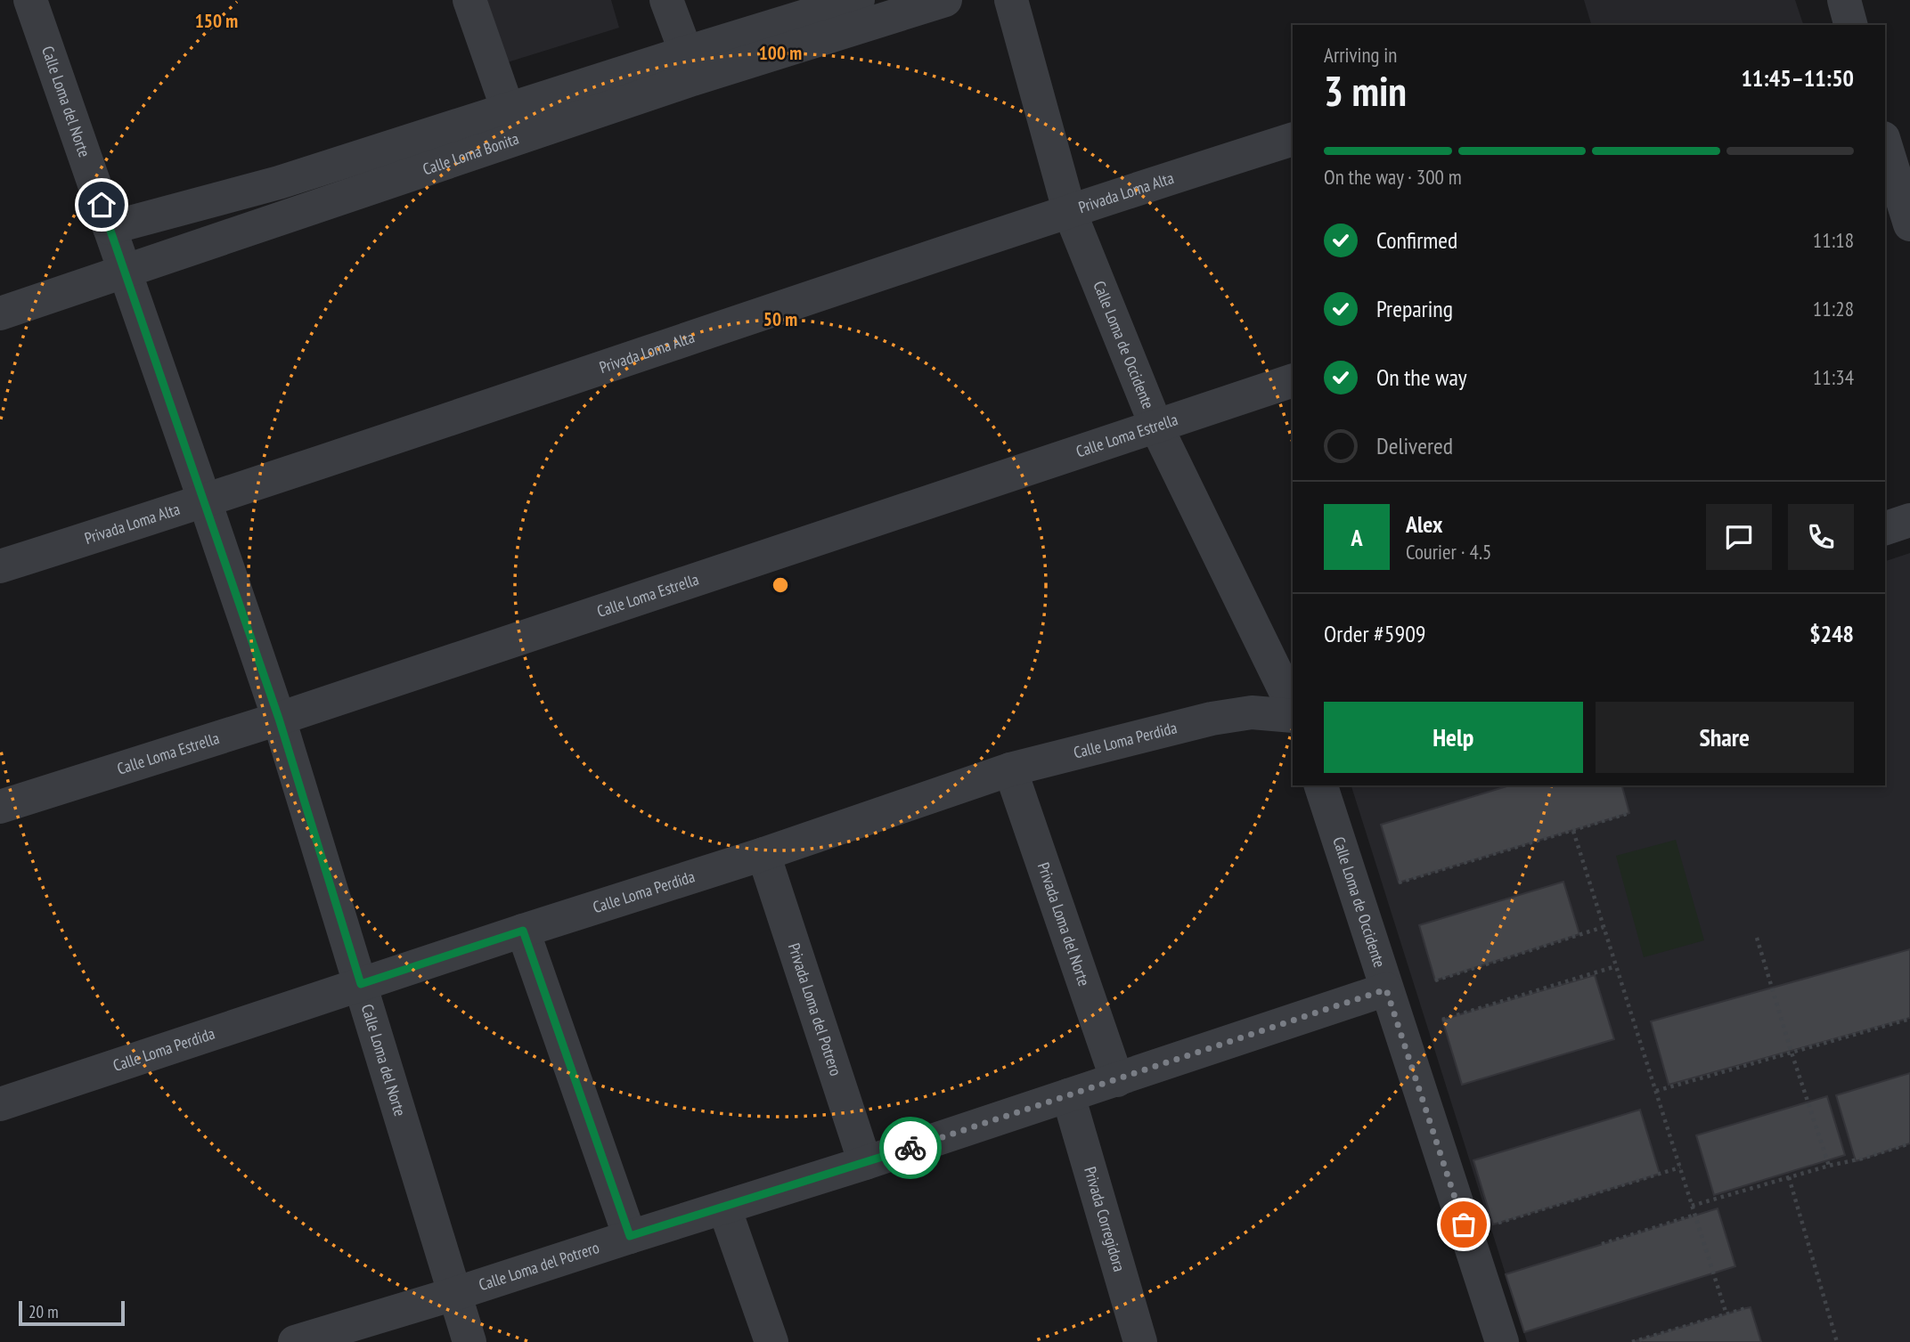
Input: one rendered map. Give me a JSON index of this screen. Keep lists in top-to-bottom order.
{
  "streets": {
    "street": [
      "Calle Loma del Norte",
      "Calle Loma Bonita",
      "Privada Loma Alta",
      "Calle Loma de Occidente",
      "Calle Loma Estrella",
      "Calle Loma Perdida",
      "Privada Loma del Norte",
      "Privada Loma del Potrero",
      "Privada Corregidora",
      "Calle Loma del Potrero"
    ]
  },
  "crossings": [
    ["Calle Loma del Norte", "Calle Loma Bonita"],
    ["Calle Loma del Norte", "Privada Loma Alta"],
    ["Calle Loma del Norte", "Calle Loma Estrella"],
    ["Calle Loma del Norte", "Calle Loma Perdida"],
    ["Calle Loma del Norte", "Calle Loma del Potrero"],
    ["Privada Loma Alta", "Calle Loma de Occidente"],
    ["Calle Loma de Occidente", "Calle Loma Estrella"],
    ["Calle Loma de Occidente", "Calle Loma del Potrero"],
    ["Calle Loma Perdida", "Privada Loma del Norte"],
    ["Calle Loma Perdida", "Privada Loma del Potrero"],
    ["Privada Loma del Norte", "Calle Loma del Potrero"],
    ["Privada Loma del Potrero", "Calle Loma del Potrero"],
    ["Privada Corregidora", "Calle Loma del Potrero"]
  ],
  "scale_bar": "20 m",
  "page": {
    "heading": ["3 min", "Arriving in", "11:45–11:50"],
    "panel": [
      "Alex",
      "Courier · 4.5",
      "Order #5909",
      "$248"
    ],
    "bar": "On the way · 300 m",
    "list": [
      ["Confirmed", "11:18"],
      ["Preparing", "11:28"],
      ["On the way", "11:34"],
      "Delivered"
    ],
    "round": "A",
    "buttons": ["Help", "Share"],
    "scale": "20 m"
  },
  "rings": ["150 m", "100 m", "50 m"]
}
